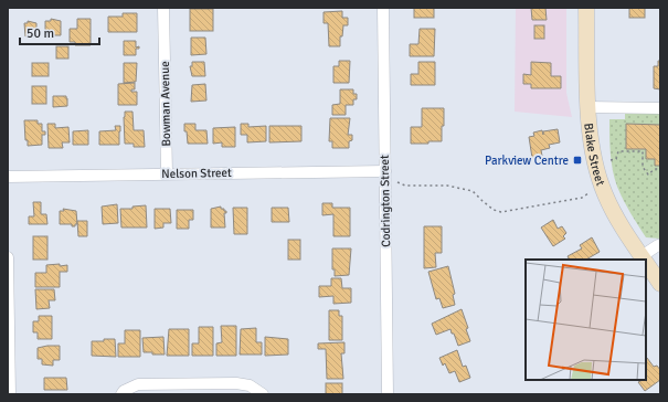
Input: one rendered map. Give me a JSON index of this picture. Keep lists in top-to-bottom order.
{
  "streets": {
    "main road": ["Blake Street"],
    "street": ["Bowman Avenue", "Nelson Street", "Codrington Street"]
  },
  "crossings": [
    ["Bowman Avenue", "Nelson Street"],
    ["Nelson Street", "Codrington Street"]
  ],
  "places": {
    "transit": ["Parkview Centre"]
  },
  "scale_bar": "50 m"
}
